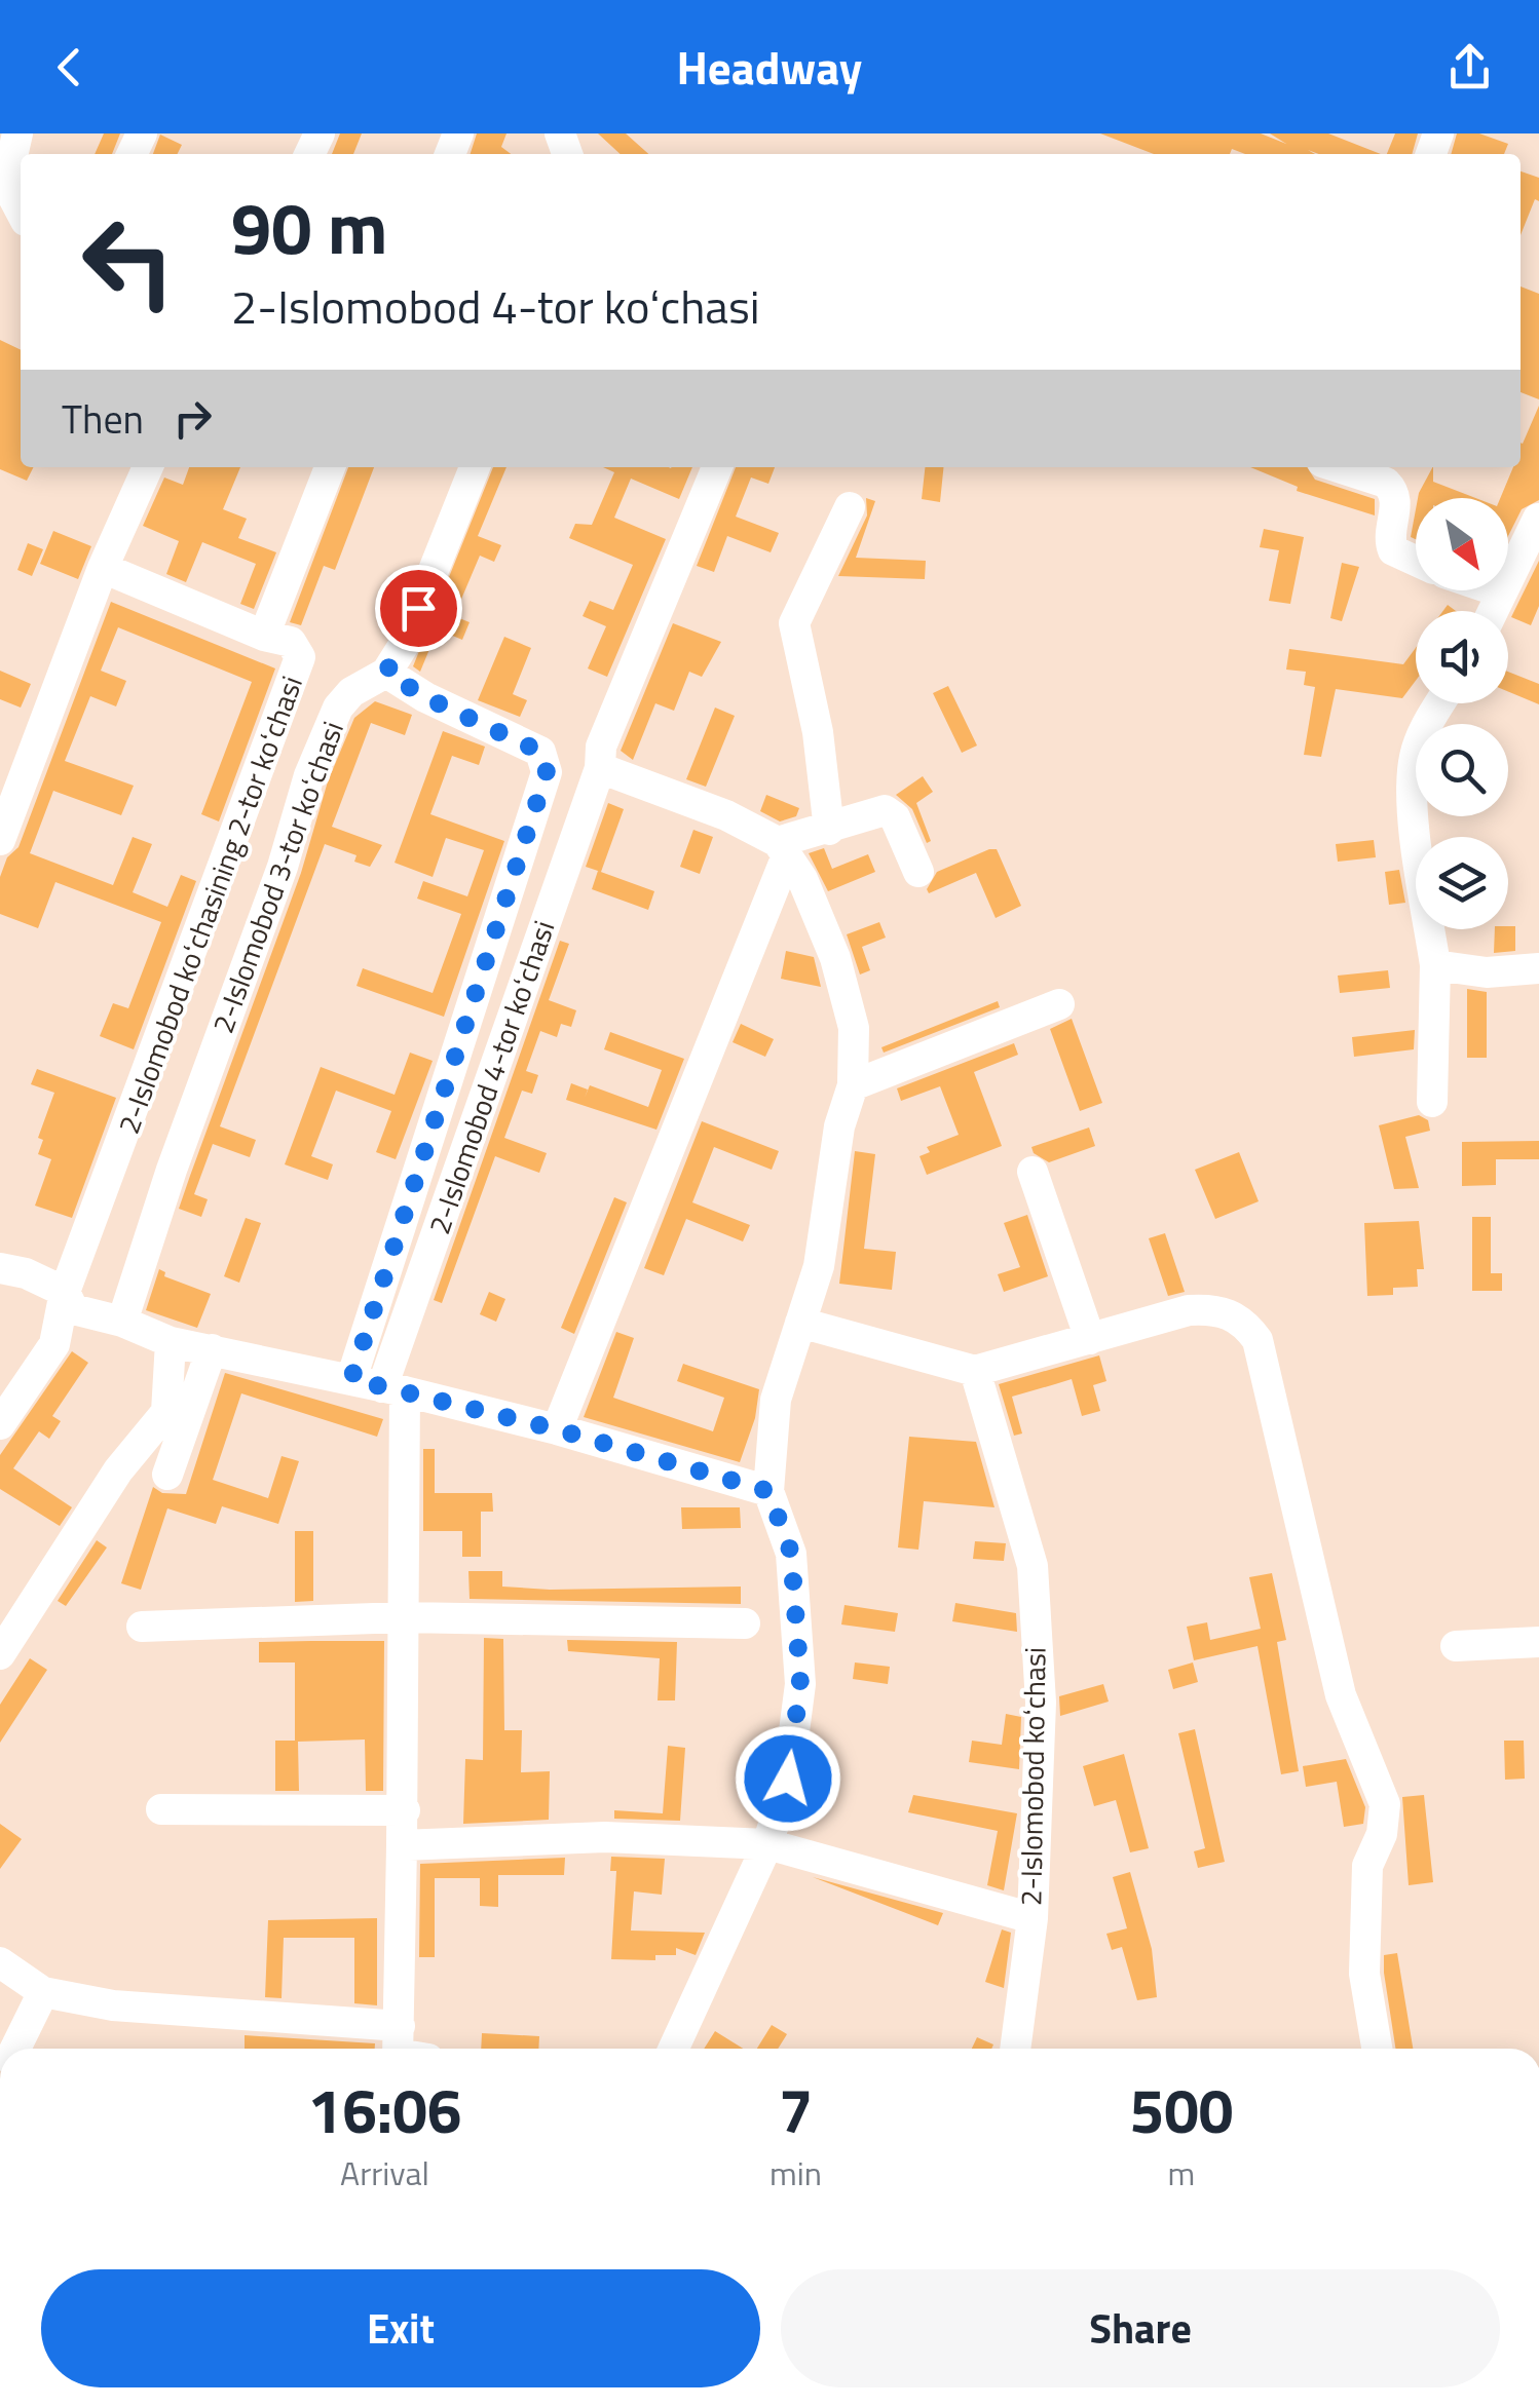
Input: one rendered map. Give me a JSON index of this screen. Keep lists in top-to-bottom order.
{
  "streets": {
    "street": [
      "2-Islomobod 3-tor koʻchasi",
      "2-Islomobod koʻchasining 2-tor koʻchasi",
      "2-Islomobod 4-tor koʻchasi",
      "2-Islomobod koʻchasi"
    ]
  },
  "crossings": [
    ["2-Islomobod 3-tor koʻchasi", "2-Islomobod 4-tor koʻchasi"],
    ["2-Islomobod 4-tor koʻchasi", "2-Islomobod koʻchasi"]
  ],
  "north": "bottom right",
  "page": {
    "header": "Headway",
    "turn": ["90 m", "2-Islomobod 4-tor koʻchasi"],
    "then": "Then",
    "eta": [
      "16:06",
      "Arrival",
      "7",
      "min",
      "500",
      "m"
    ],
    "buttons": ["Exit", "Share"]
  }
}
